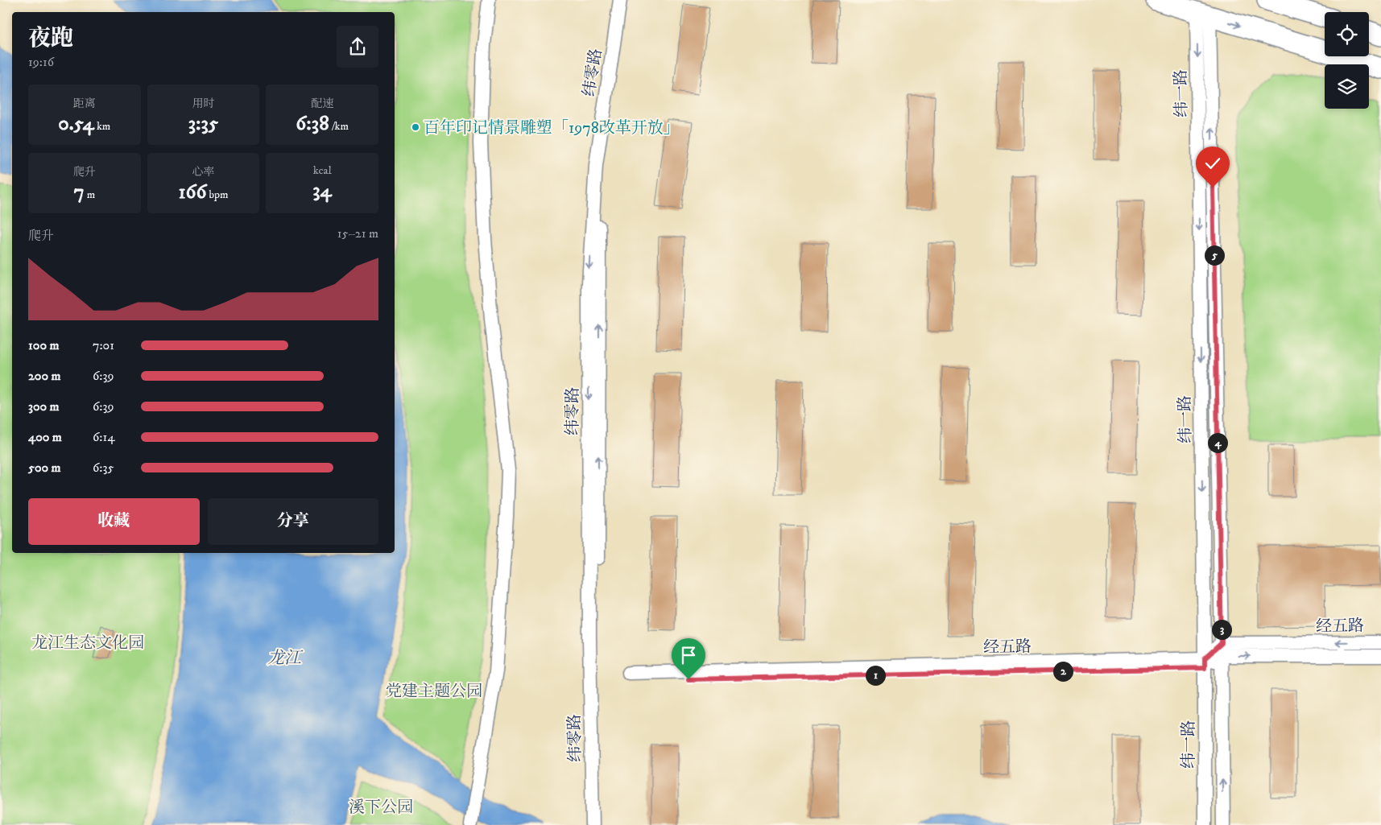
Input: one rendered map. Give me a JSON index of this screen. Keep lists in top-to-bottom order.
{
  "streets": {
    "street": ["纬零路", "纬一路", "经五路"]
  },
  "crossings": [
    ["纬一路", "经五路"]
  ],
  "water": ["龙江"],
  "parks": ["龙江生态文化园", "党建主题公园", "溪下公园"],
  "places": ["百年印记情景雕塑「1978改革开放」"],
  "page": {
    "heading": ["夜跑", "19:16"],
    "stats": [
      ["距离", "0.54 km"],
      ["用时", "3:35"],
      ["配速", "6:38 /km"],
      ["爬升", "7 m"],
      ["心率", "166 bpm"],
      ["kcal", "34"]
    ],
    "chart": ["爬升", "15–21 m"],
    "pins": [
      "5",
      "4",
      "3",
      "2",
      "1"
    ],
    "list": [
      {
        "name": "100 m",
        "note": "7:01"
      },
      {
        "name": "200 m",
        "note": "6:39"
      },
      {
        "name": "300 m",
        "note": "6:39"
      },
      {
        "name": "400 m",
        "note": "6:14"
      },
      {
        "name": "500 m",
        "note": "6:35"
      }
    ],
    "buttons": ["收藏", "分享"]
  }
}
